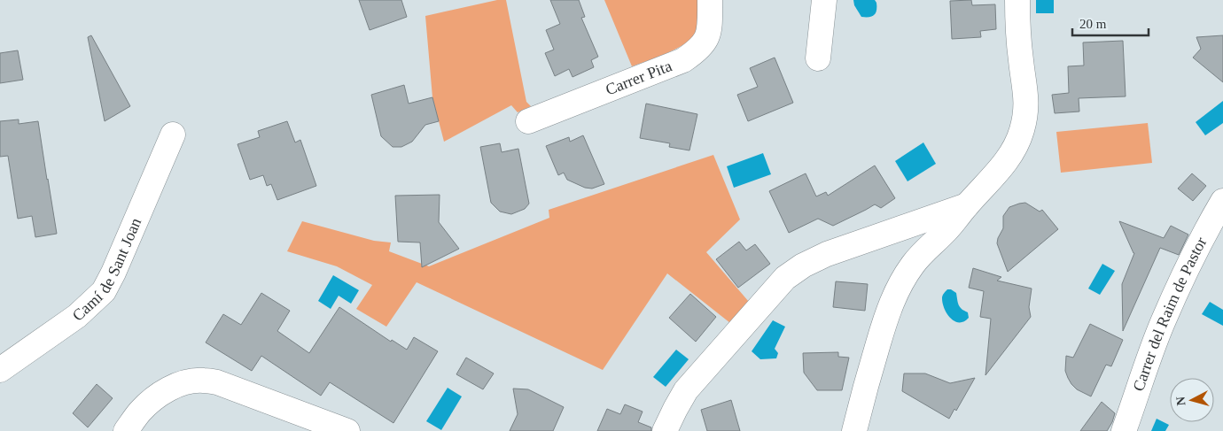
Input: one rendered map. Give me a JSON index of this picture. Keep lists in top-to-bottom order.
{
  "streets": {
    "street": ["Carrer Pita", "Camí de Sant Joan", "Carrer del Raim de Pastor"]
  },
  "scale_bar": "20 m",
  "north": "left"
}
